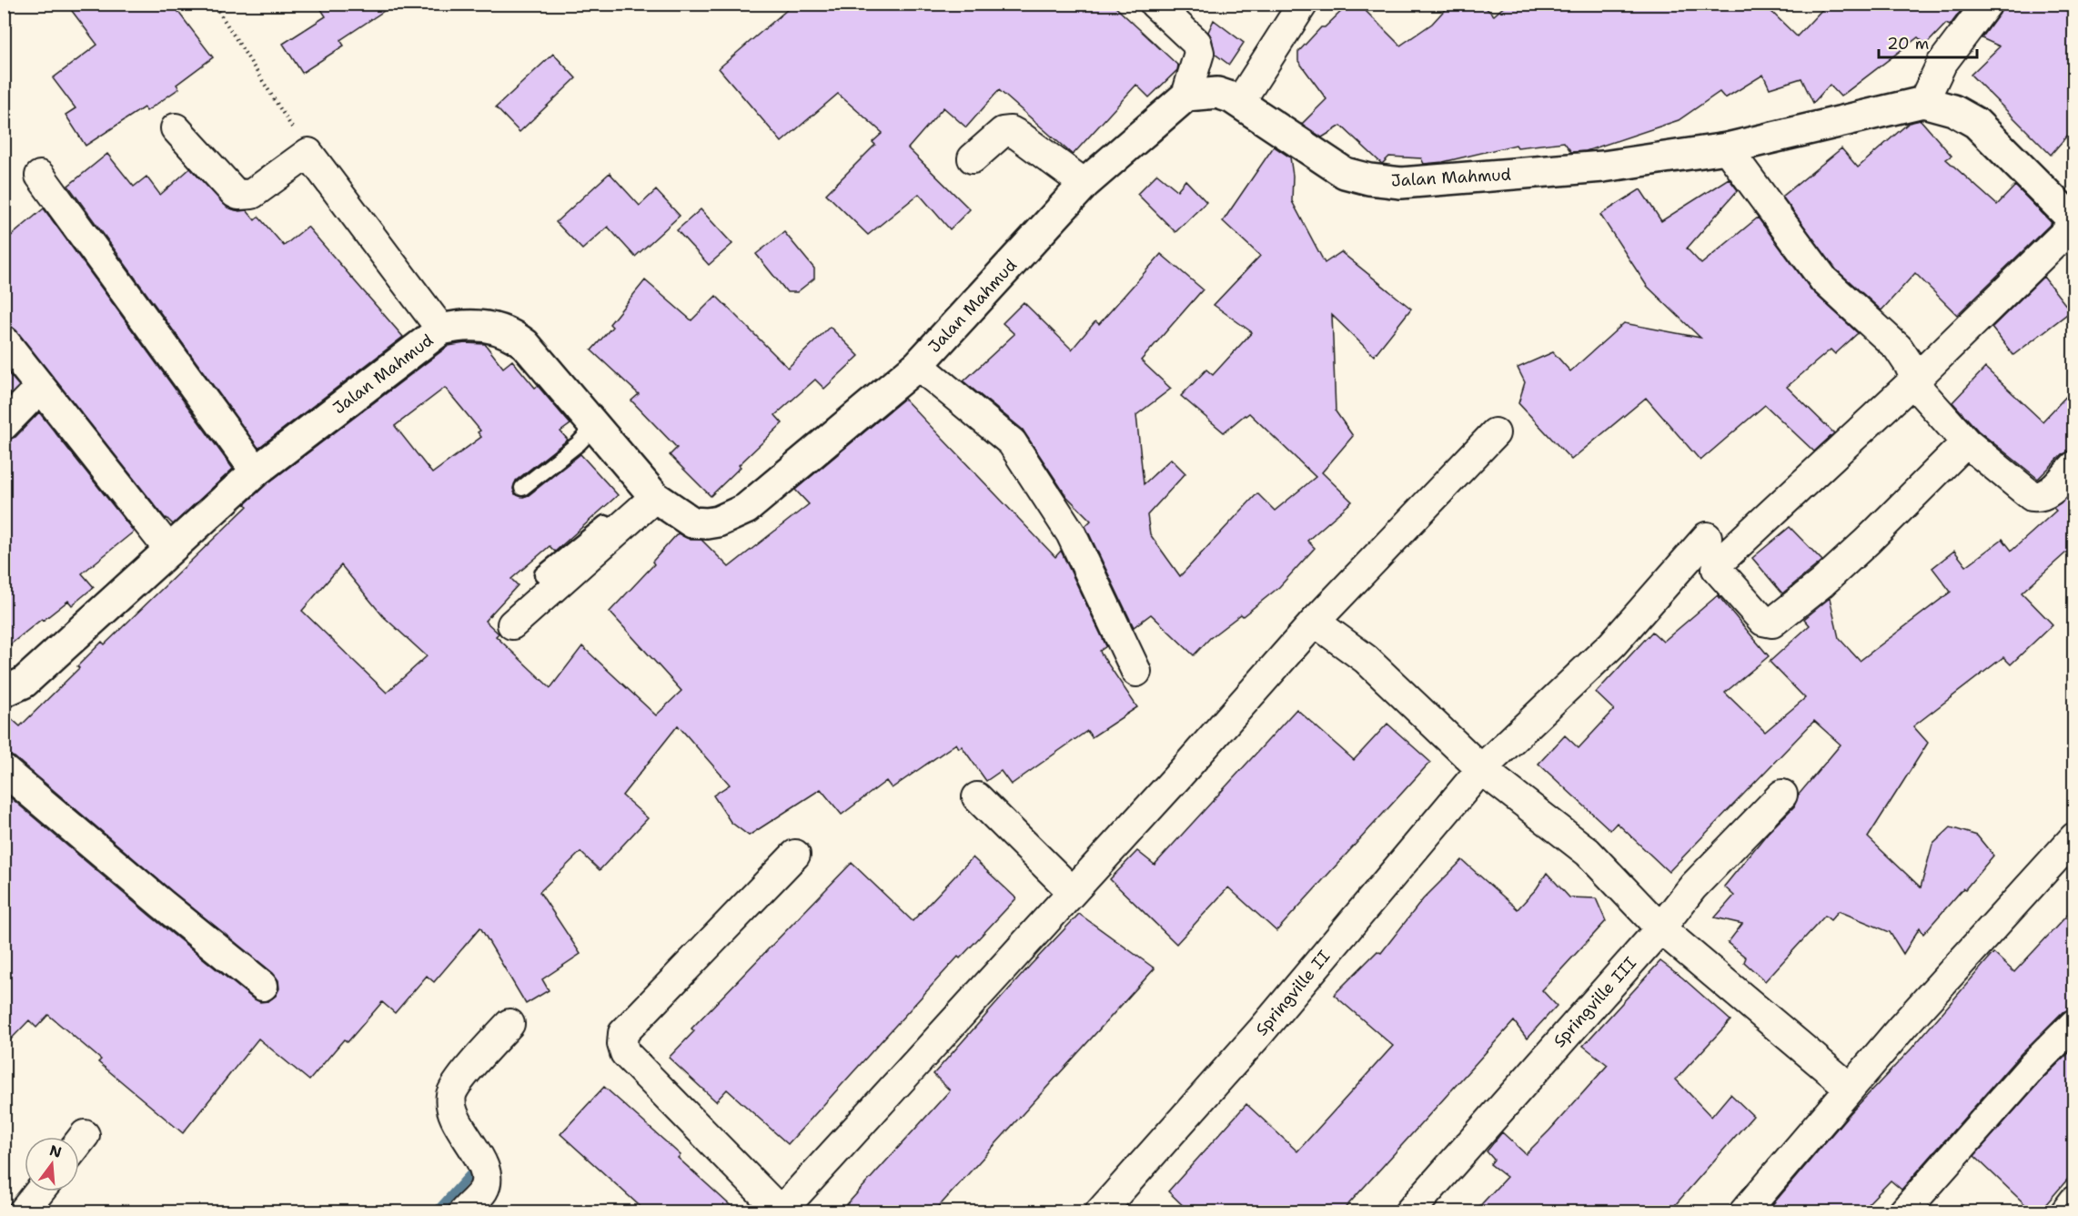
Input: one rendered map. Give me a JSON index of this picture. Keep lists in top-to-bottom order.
{
  "streets": {
    "street": ["Jalan Mahmud", "Springville II", "Springville III"]
  },
  "scale_bar": "20 m",
  "north": "top"
}
